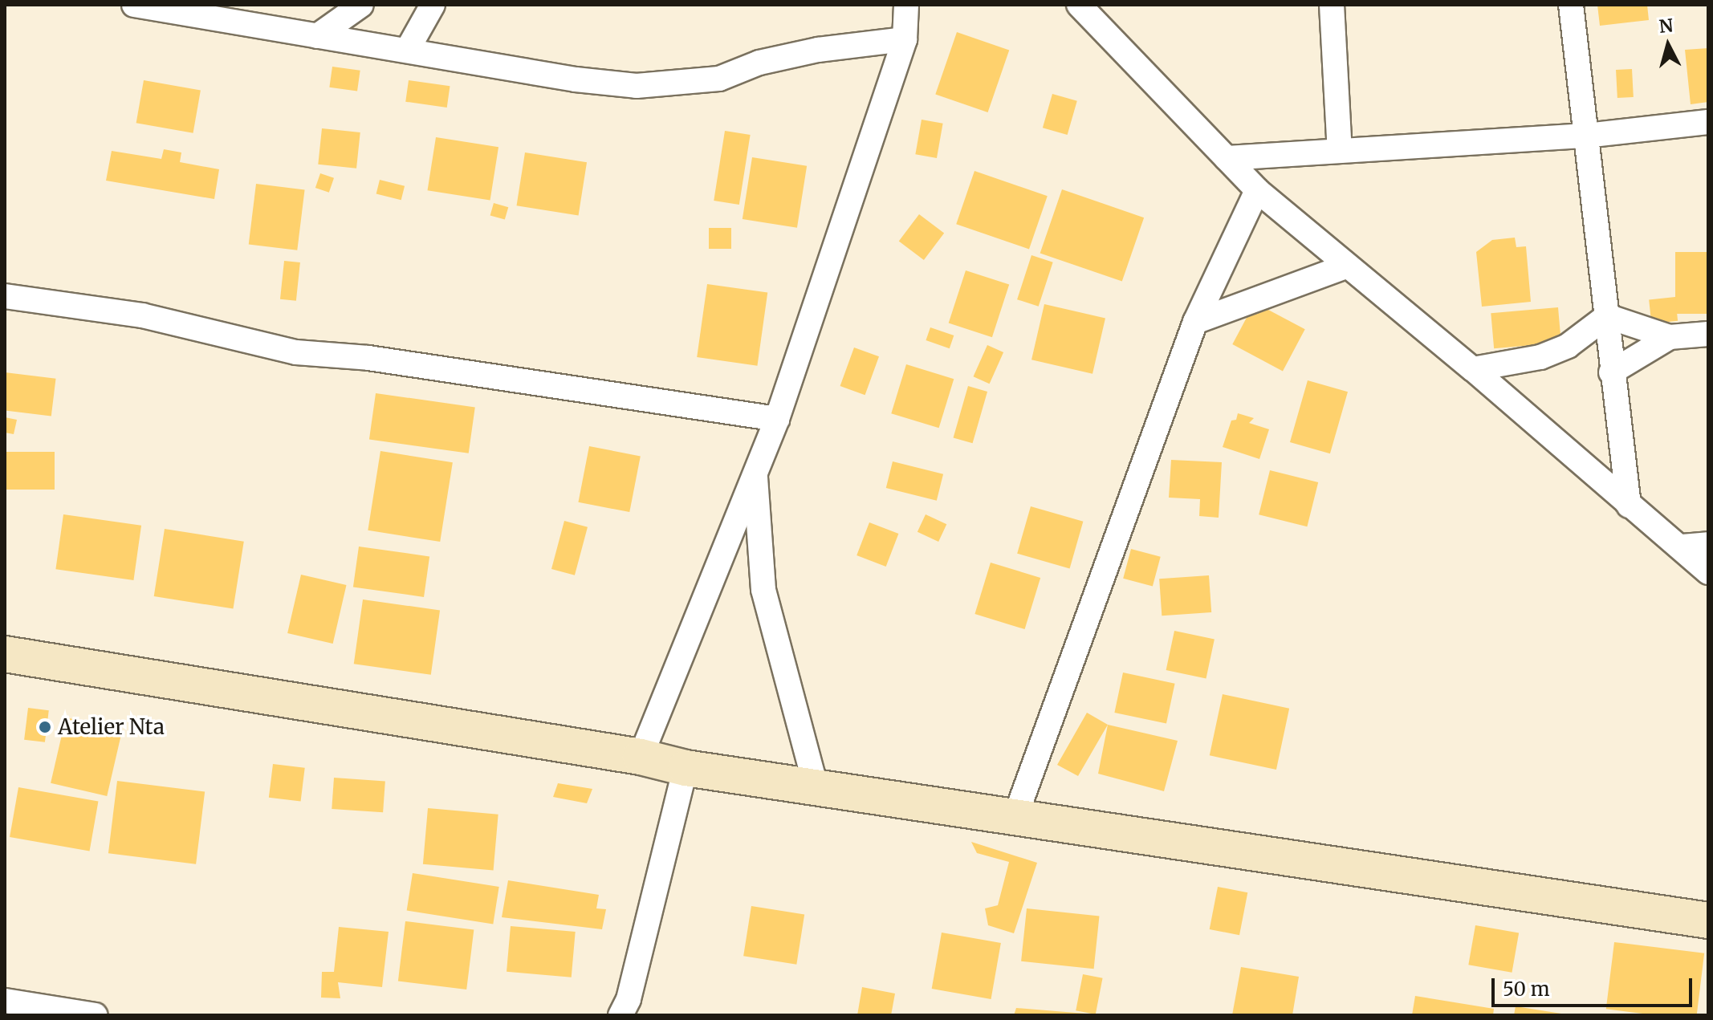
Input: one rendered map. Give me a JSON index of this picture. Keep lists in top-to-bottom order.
{
  "places": ["Atelier Nta"],
  "scale_bar": "50 m",
  "north": "top"
}
